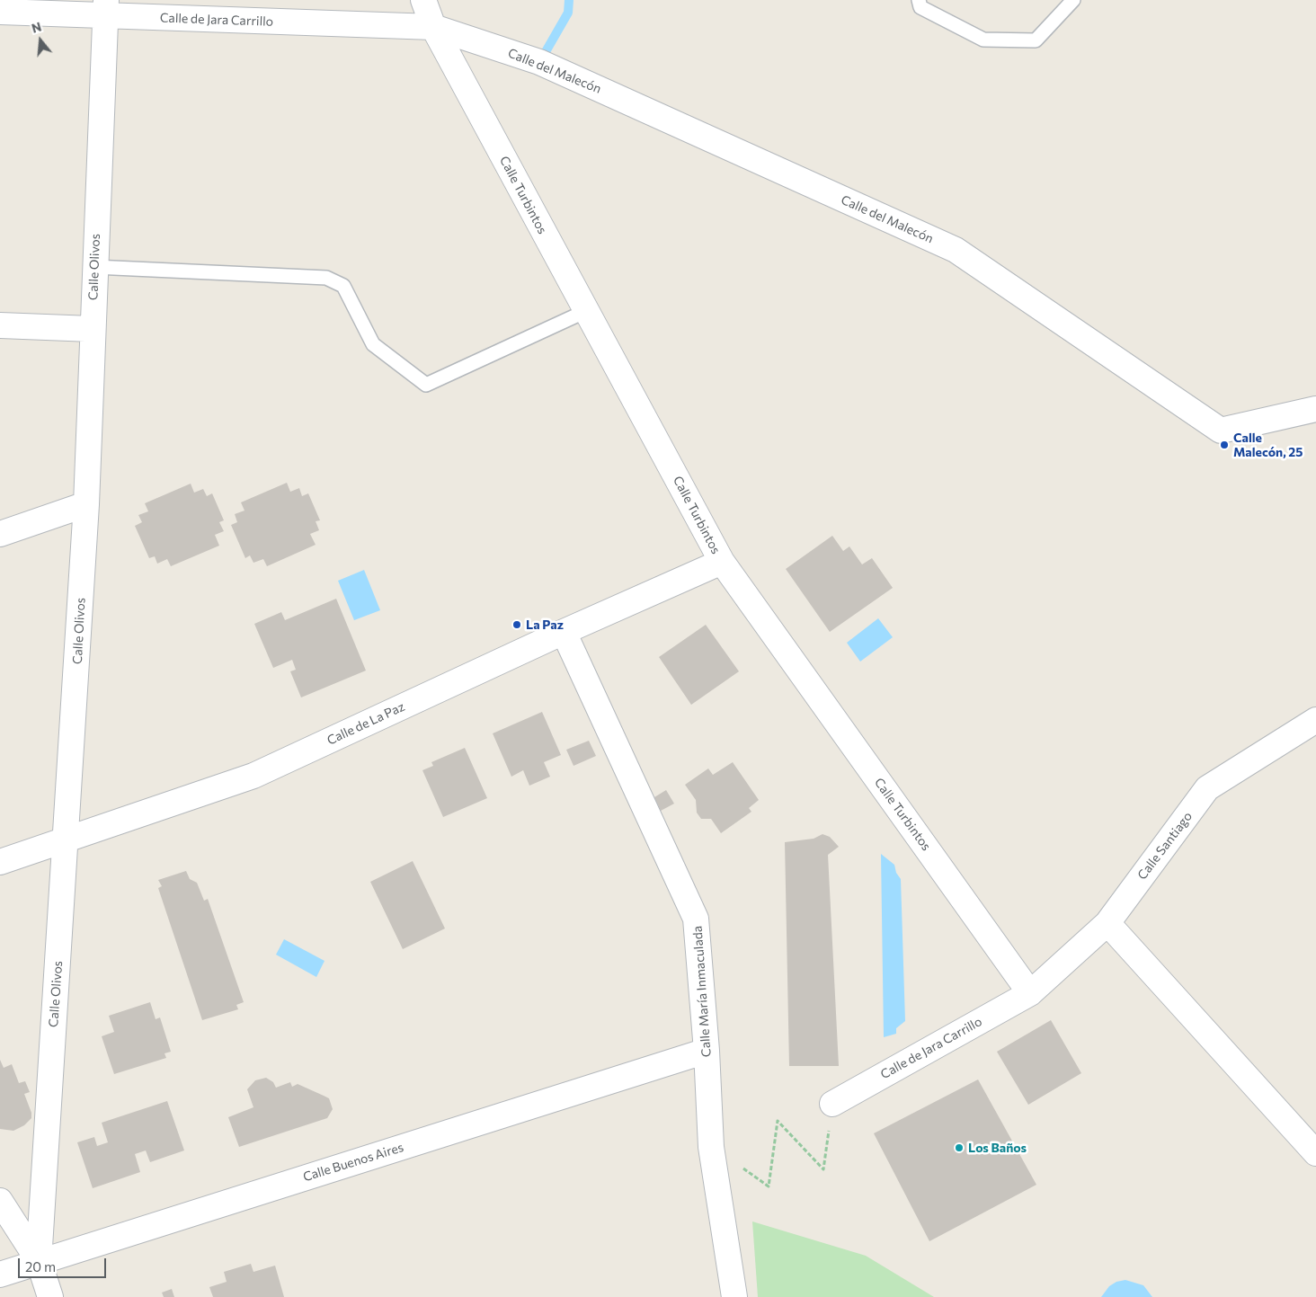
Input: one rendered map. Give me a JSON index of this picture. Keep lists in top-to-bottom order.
{
  "streets": {
    "street": [
      "Calle de Jara Carrillo",
      "Calle del Malecón",
      "Calle Turbintos",
      "Calle Olivos",
      "Calle de La Paz",
      "Calle Santiago",
      "Calle María Inmaculada",
      "Calle Buenos Aires"
    ]
  },
  "crossings": [
    ["Calle de Jara Carrillo", "Calle del Malecón"],
    ["Calle de Jara Carrillo", "Calle Turbintos"],
    ["Calle de Jara Carrillo", "Calle Olivos"],
    ["Calle de Jara Carrillo", "Calle Santiago"],
    ["Calle del Malecón", "Calle Turbintos"],
    ["Calle Turbintos", "Calle de La Paz"],
    ["Calle Turbintos", "Calle Santiago"],
    ["Calle Olivos", "Calle de La Paz"],
    ["Calle Olivos", "Calle Buenos Aires"],
    ["Calle de La Paz", "Calle María Inmaculada"],
    ["Calle María Inmaculada", "Calle Buenos Aires"]
  ],
  "places": ["Calle Malecón, 25", "La Paz", "Los Baños"],
  "scale_bar": "20 m",
  "north": "top"
}
